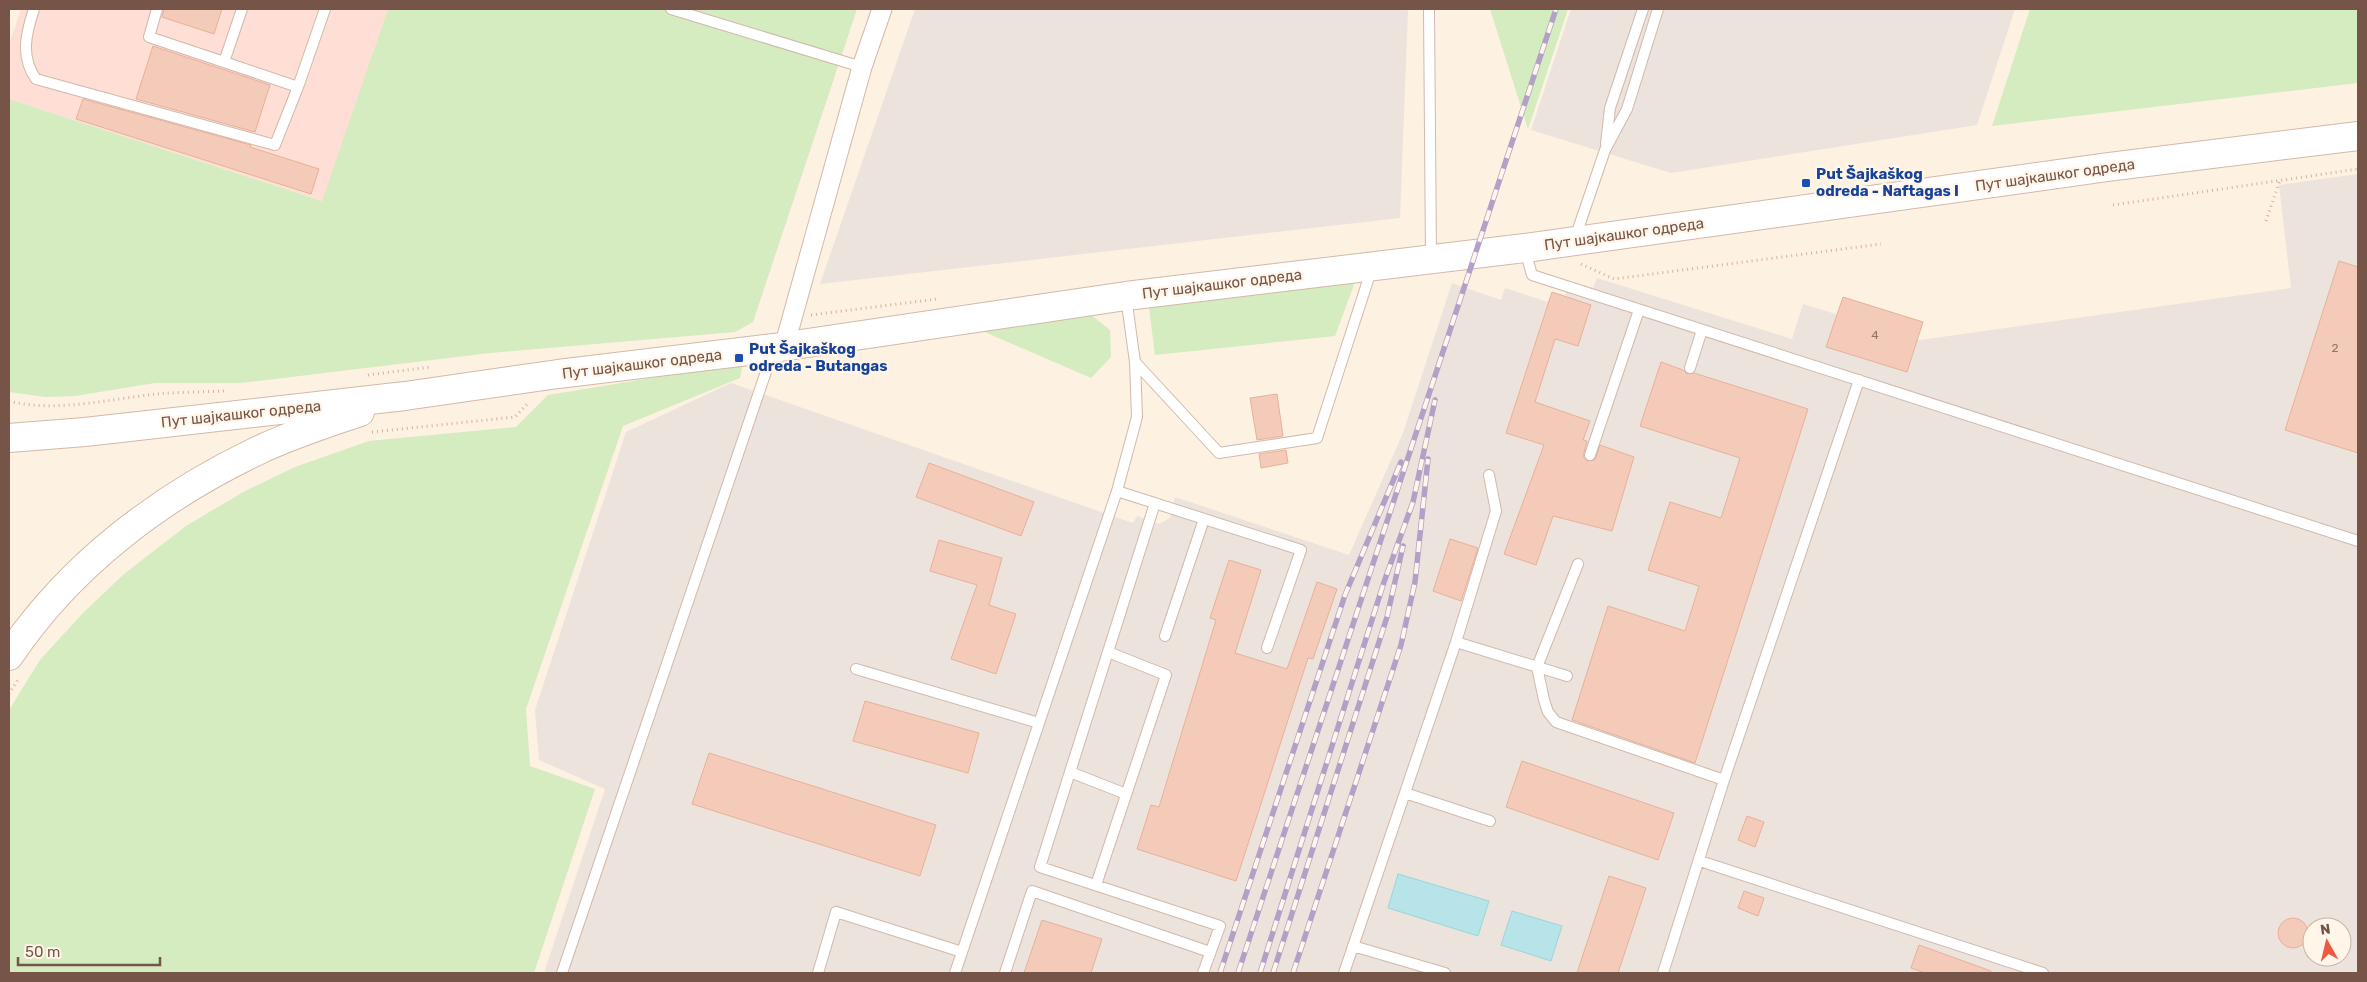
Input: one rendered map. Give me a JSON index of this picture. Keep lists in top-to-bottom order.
{
  "streets": {
    "street": ["Пут шајкашког одреда"]
  },
  "places": {
    "transit": ["Put Šajkaškog odreda - Naftagas I", "Put Šajkaškog odreda - Butangas"]
  },
  "house_numbers": ["4", "2"],
  "scale_bar": "50 m",
  "north": "top"
}
